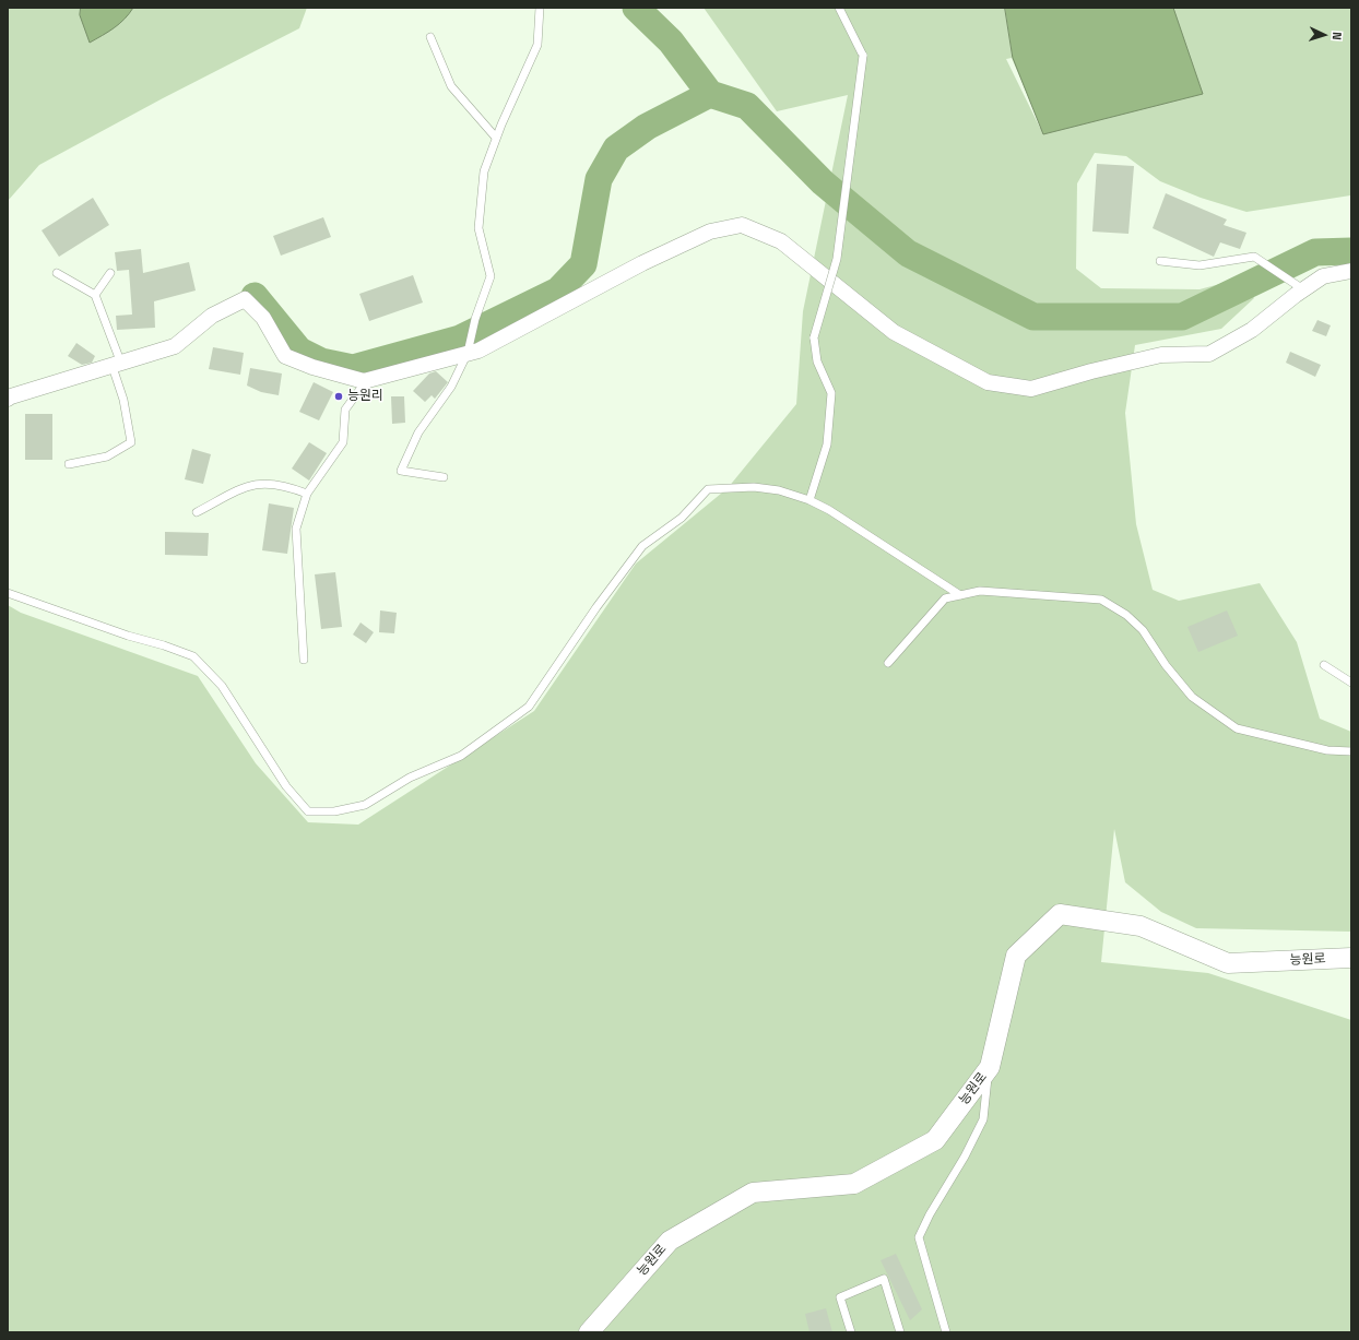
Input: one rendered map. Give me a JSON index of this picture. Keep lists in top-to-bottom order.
{
  "streets": {
    "street": ["능원로"]
  },
  "places": ["능원리"],
  "north": "right"
}
